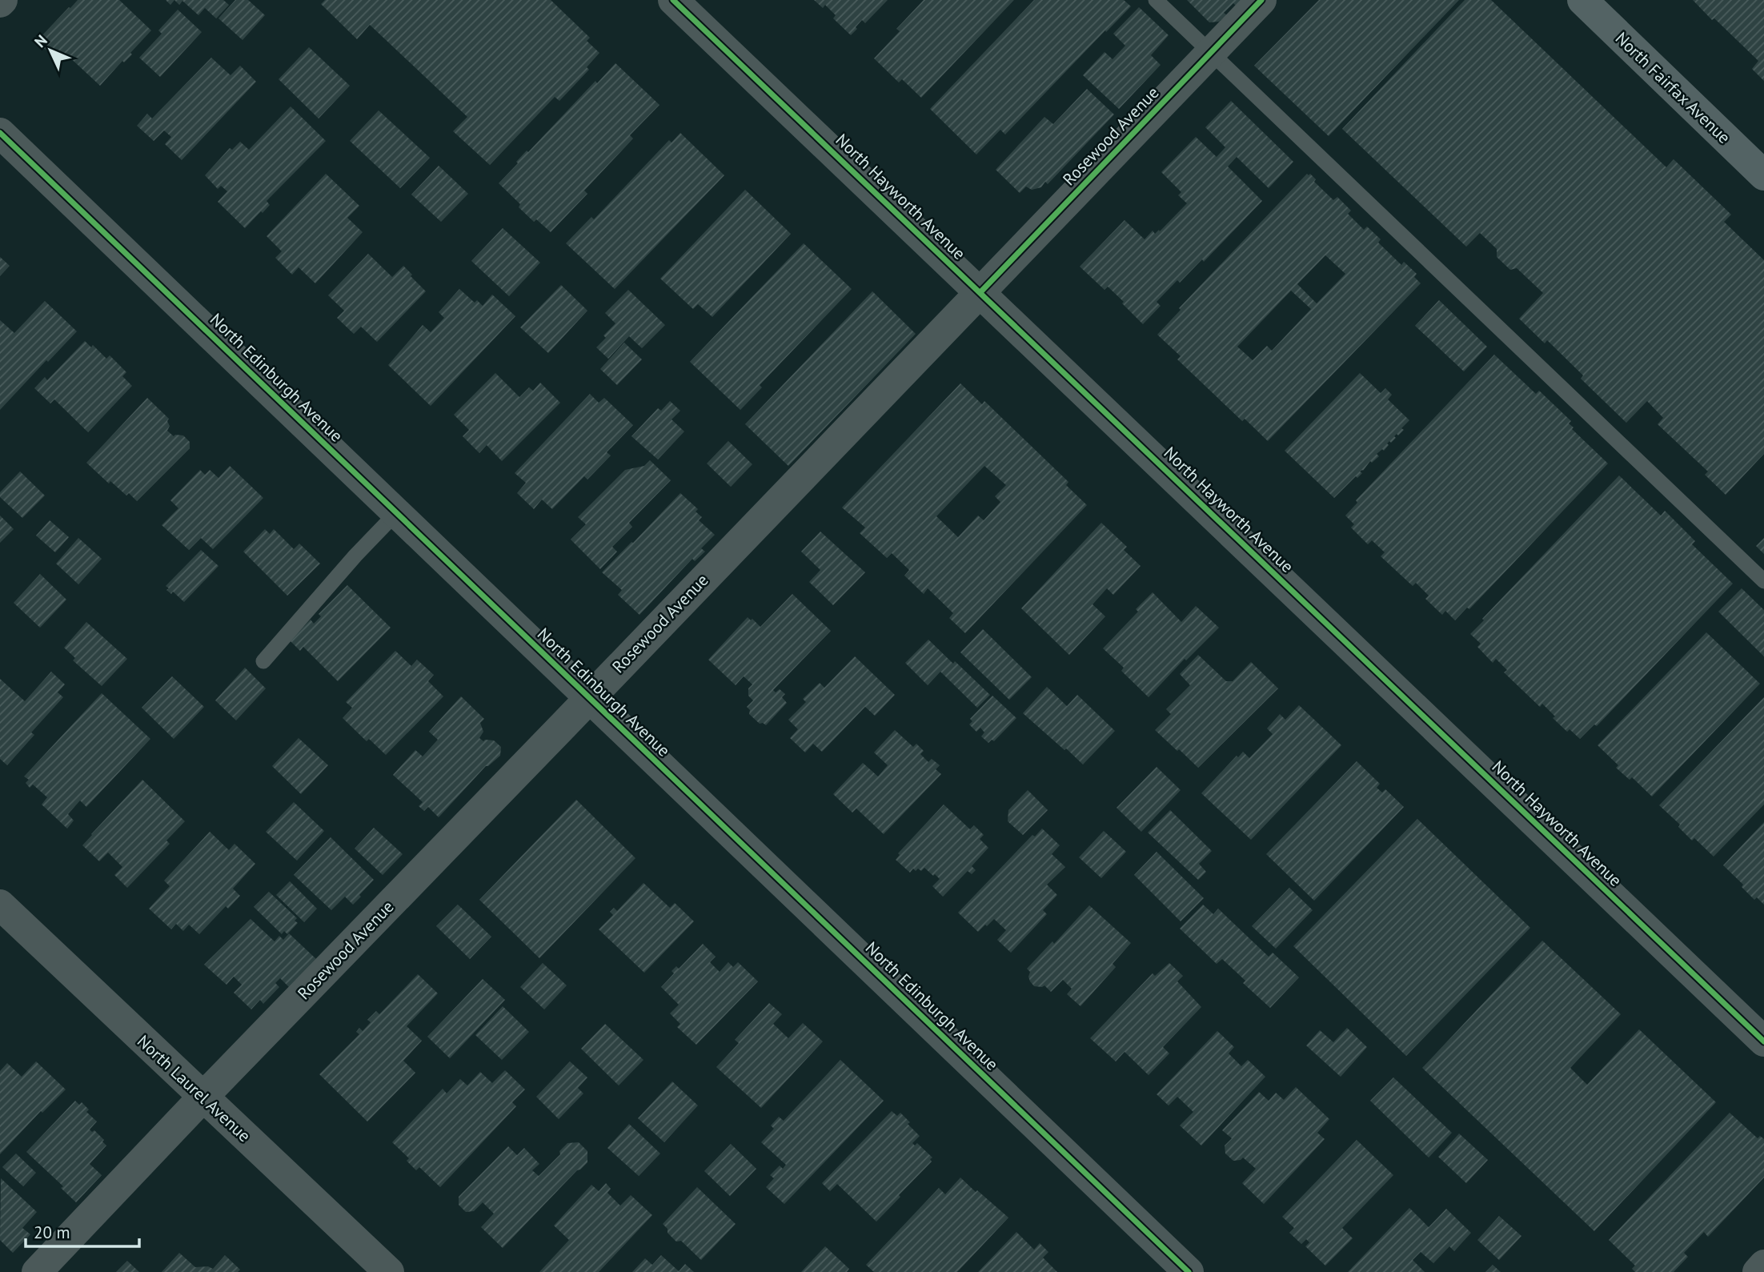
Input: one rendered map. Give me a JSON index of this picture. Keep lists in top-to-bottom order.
{
  "streets": {
    "main road": ["North Fairfax Avenue"],
    "street": [
      "Rosewood Avenue",
      "North Hayworth Avenue",
      "North Edinburgh Avenue",
      "North Laurel Avenue"
    ]
  },
  "crossings": [
    ["Rosewood Avenue", "North Hayworth Avenue"],
    ["Rosewood Avenue", "North Edinburgh Avenue"],
    ["Rosewood Avenue", "North Laurel Avenue"]
  ],
  "scale_bar": "20 m",
  "north": "top left"
}
